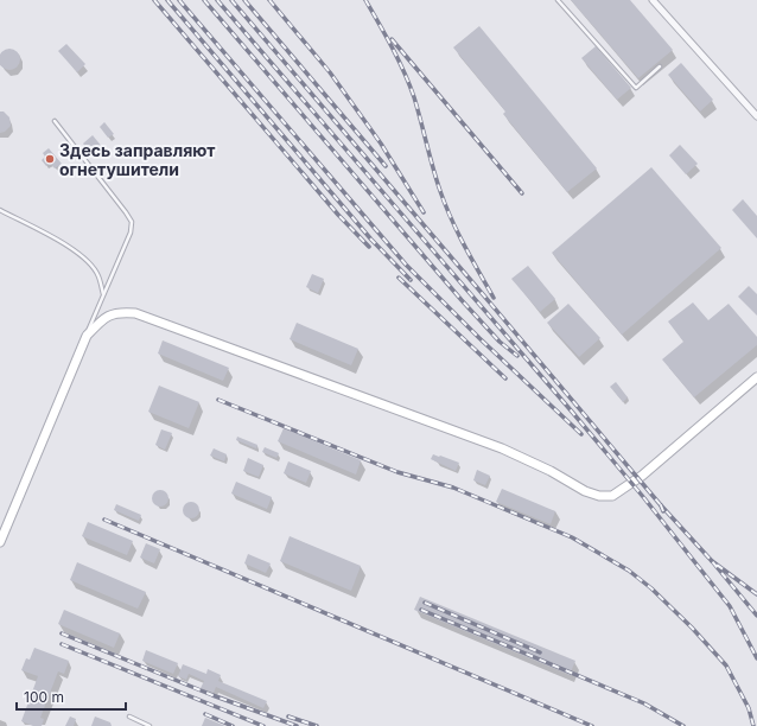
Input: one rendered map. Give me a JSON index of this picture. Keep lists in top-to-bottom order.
{
  "places": ["Здесь заправляют огнетушители"],
  "scale_bar": "100 m"
}
